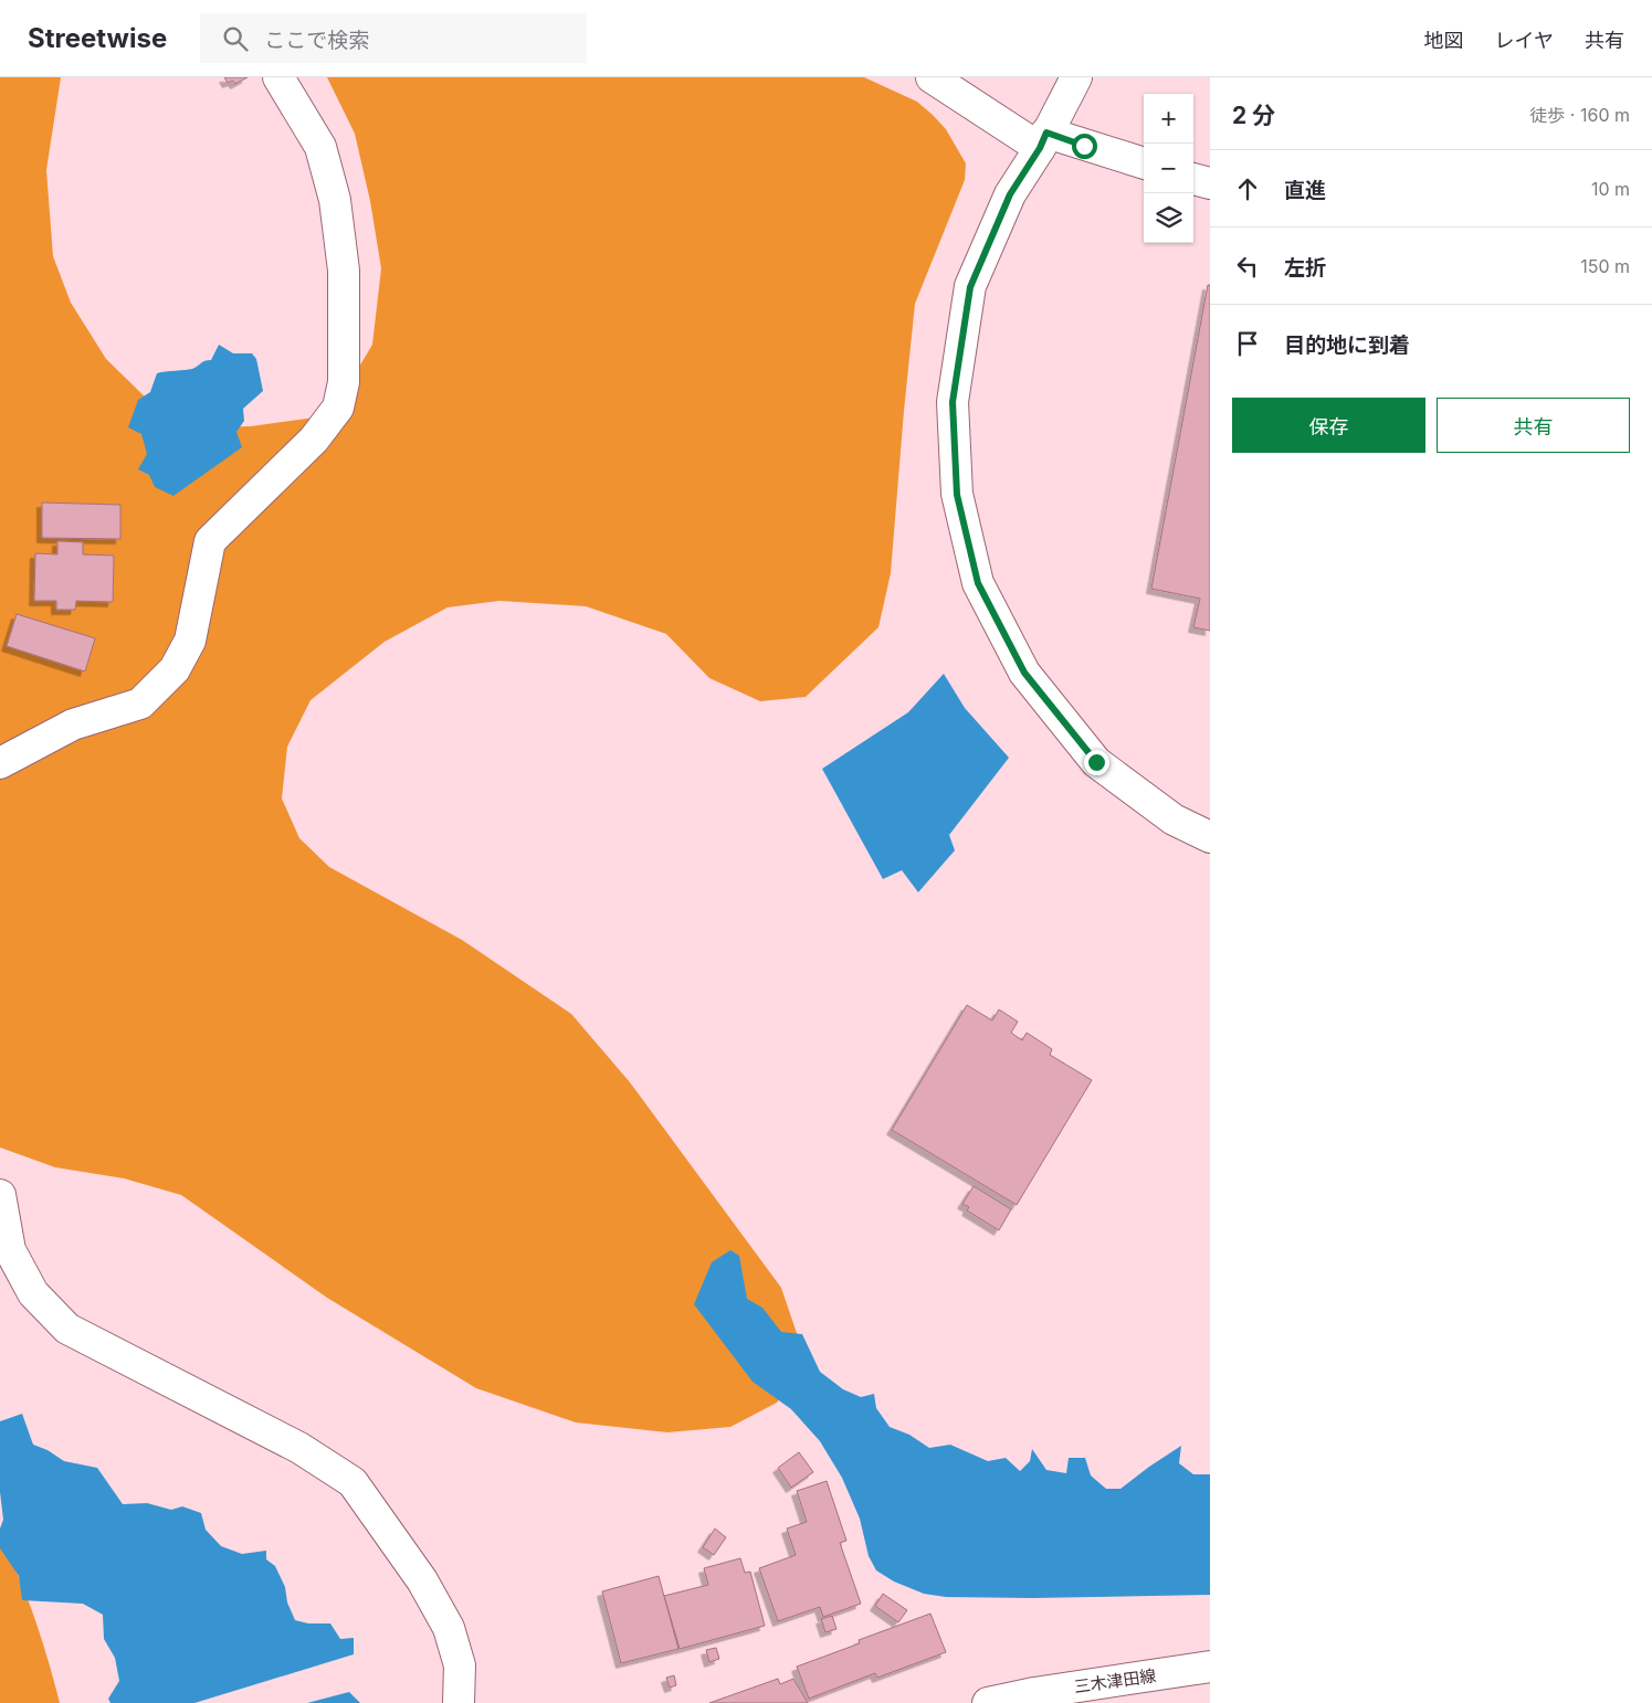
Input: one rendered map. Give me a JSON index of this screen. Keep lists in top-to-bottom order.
{
  "streets": {
    "street": ["三木津田線"]
  },
  "page": {
    "header": "Streetwise",
    "search": "ここで検索",
    "nav": ["地図", "レイヤ", "共有"],
    "heading": ["2 分", "徒歩 · 160 m"],
    "map_buttons": ["+", "−"],
    "list": [
      ["直進", "10 m"],
      ["左折", "150 m"],
      "目的地に到着"
    ],
    "buttons": ["保存", "共有"]
  }
}
